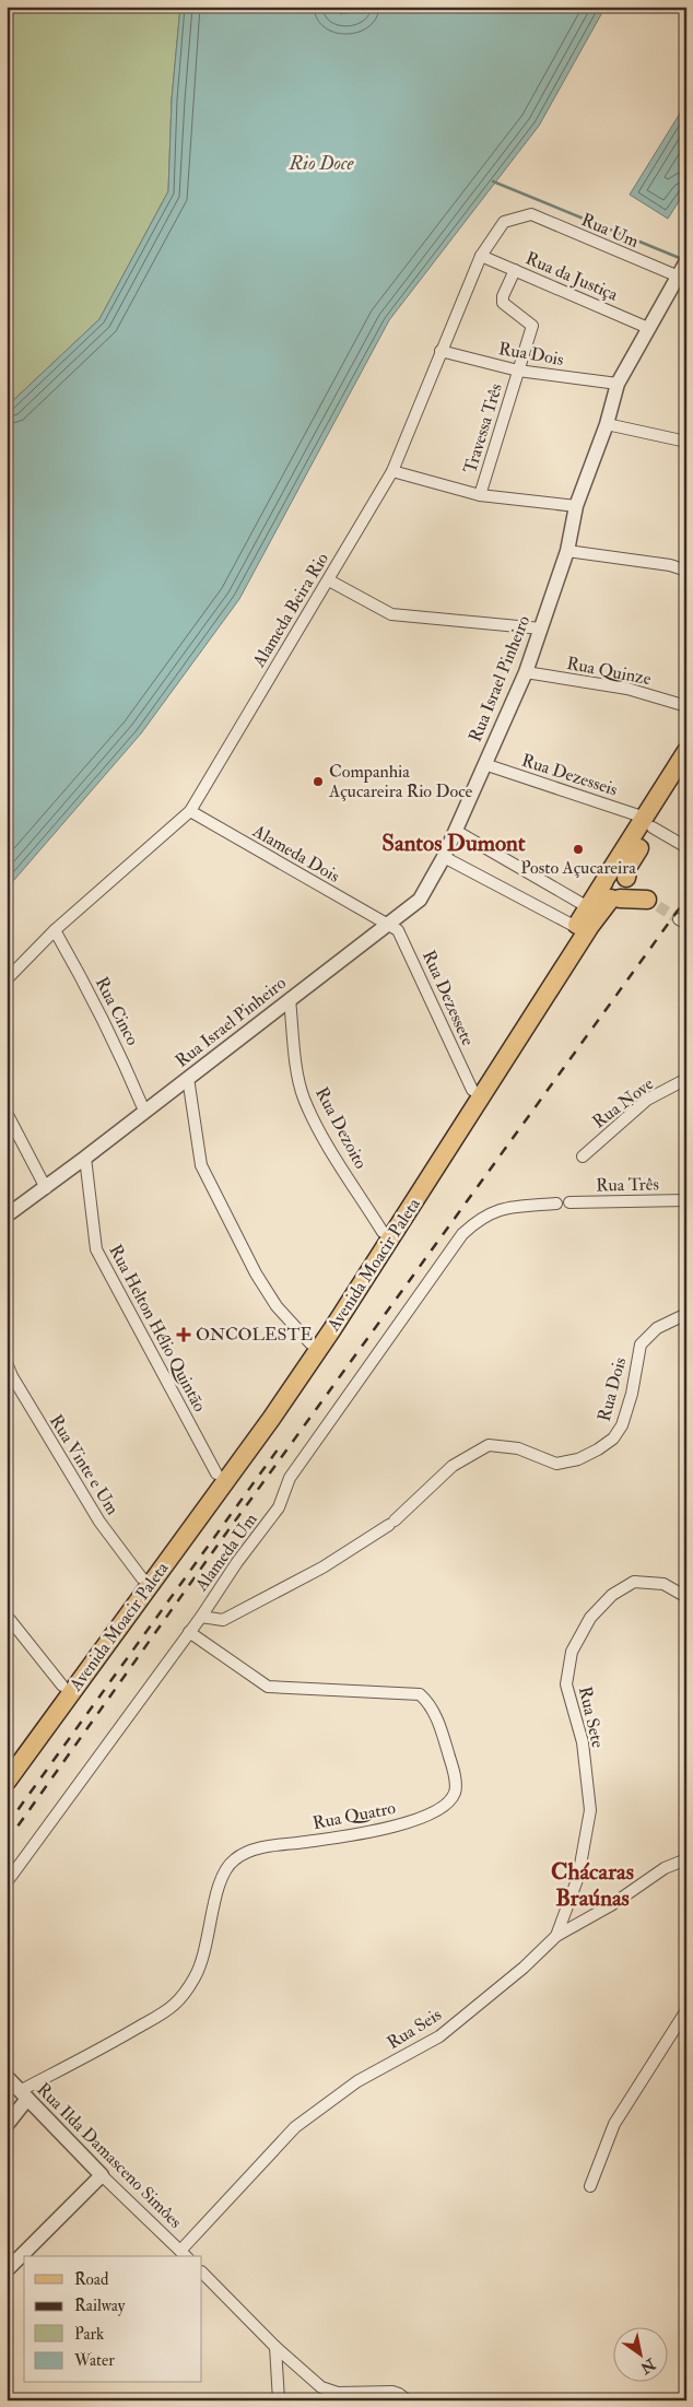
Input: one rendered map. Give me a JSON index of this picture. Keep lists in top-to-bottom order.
{
  "streets": {
    "main road": ["Avenida Moacir Paleta"],
    "street": [
      "Rua Um",
      "Rua da Justiça",
      "Rua Dois",
      "Travessa Três",
      "Alameda Beira Rio",
      "Rua Quinze",
      "Rua Israel Pinheiro",
      "Rua Dezesseis",
      "Alameda Dois",
      "Rua Dezessete",
      "Rua Cinco",
      "Rua Nove",
      "Rua Dezoito",
      "Rua Três",
      "Rua Helton Hélio Quintão",
      "Rua Vinte e Um",
      "Alameda Um",
      "Rua Sete",
      "Rua Quatro",
      "Rua Seis",
      "Rua Ilda Damasceno Simôes"
    ]
  },
  "crossings": [
    ["Rua Um", "Alameda Beira Rio"],
    ["Rua Um", "Rua Israel Pinheiro"],
    ["Rua da Justiça", "Travessa Três"],
    ["Rua da Justiça", "Alameda Beira Rio"],
    ["Rua da Justiça", "Rua Israel Pinheiro"],
    ["Rua Dois", "Travessa Três"],
    ["Rua Dois", "Alameda Beira Rio"],
    ["Rua Dois", "Rua Israel Pinheiro"],
    ["Rua Dois", "Alameda Um"],
    ["Alameda Beira Rio", "Alameda Dois"],
    ["Alameda Beira Rio", "Rua Cinco"],
    ["Rua Quinze", "Rua Israel Pinheiro"],
    ["Rua Israel Pinheiro", "Rua Dezesseis"],
    ["Rua Israel Pinheiro", "Alameda Dois"],
    ["Rua Israel Pinheiro", "Rua Dezessete"],
    ["Rua Israel Pinheiro", "Rua Cinco"],
    ["Rua Israel Pinheiro", "Rua Dezoito"],
    ["Rua Israel Pinheiro", "Rua Helton Hélio Quintão"],
    ["Rua Dezesseis", "Avenida Moacir Paleta"],
    ["Alameda Dois", "Rua Dezessete"],
    ["Rua Dezessete", "Avenida Moacir Paleta"],
    ["Rua Dezoito", "Avenida Moacir Paleta"],
    ["Avenida Moacir Paleta", "Rua Helton Hélio Quintão"],
    ["Avenida Moacir Paleta", "Rua Vinte e Um"],
    ["Alameda Um", "Rua Quatro"],
    ["Rua Sete", "Rua Seis"],
    ["Rua Quatro", "Rua Ilda Damasceno Simôes"],
    ["Rua Seis", "Rua Ilda Damasceno Simôes"]
  ],
  "districts": ["Santos Dumont", "Chácaras Braúnas"],
  "water": ["Rio Doce"],
  "places": {
    "other": ["Companhia Açucareira Rio Doce", "Posto Açucareira"],
    "health": ["ONCOLESTE"]
  },
  "legend": [
    "Road",
    "Railway",
    "Park",
    "Water"
  ],
  "north": "bottom right"
}
